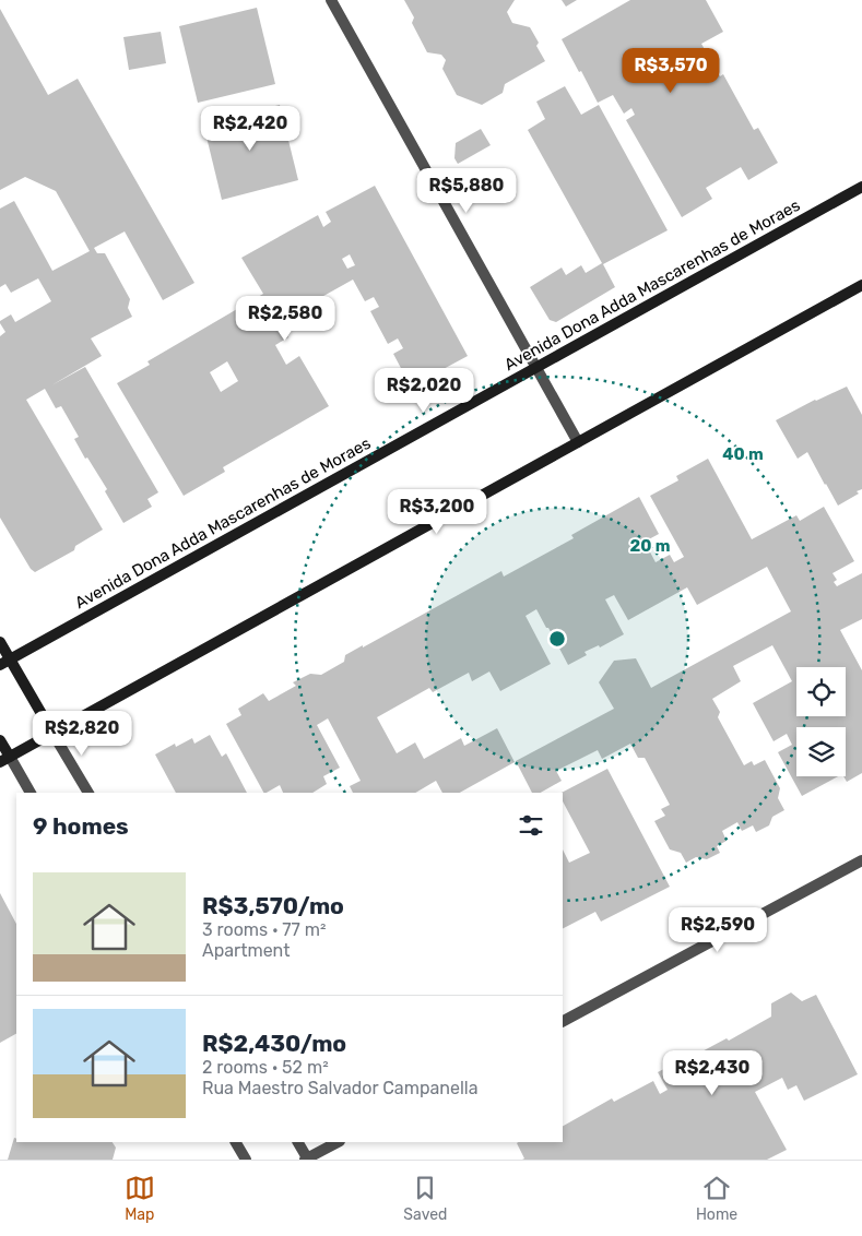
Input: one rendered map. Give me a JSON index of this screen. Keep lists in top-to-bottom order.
{
  "streets": {
    "main road": ["Avenida Dona Adda Mascarenhas de Moraes"]
  },
  "page": {
    "price": [
      "R$3,570",
      "R$2,420",
      "R$5,880",
      "R$2,580",
      "R$2,020",
      "R$3,200",
      "R$2,820",
      "R$2,590",
      "R$2,430"
    ],
    "heading": "9 homes",
    "list": [
      {
        "name": "R$3,570/mo",
        "note": "3 rooms · 77 m² · Apartment"
      },
      {
        "name": "R$2,430/mo",
        "note": "2 rooms · 52 m² · Rua Maestro Salvador Campanella"
      }
    ],
    "tabs": ["Map", "Saved", "Home"]
  },
  "rings": ["40 m", "20 m"]
}
